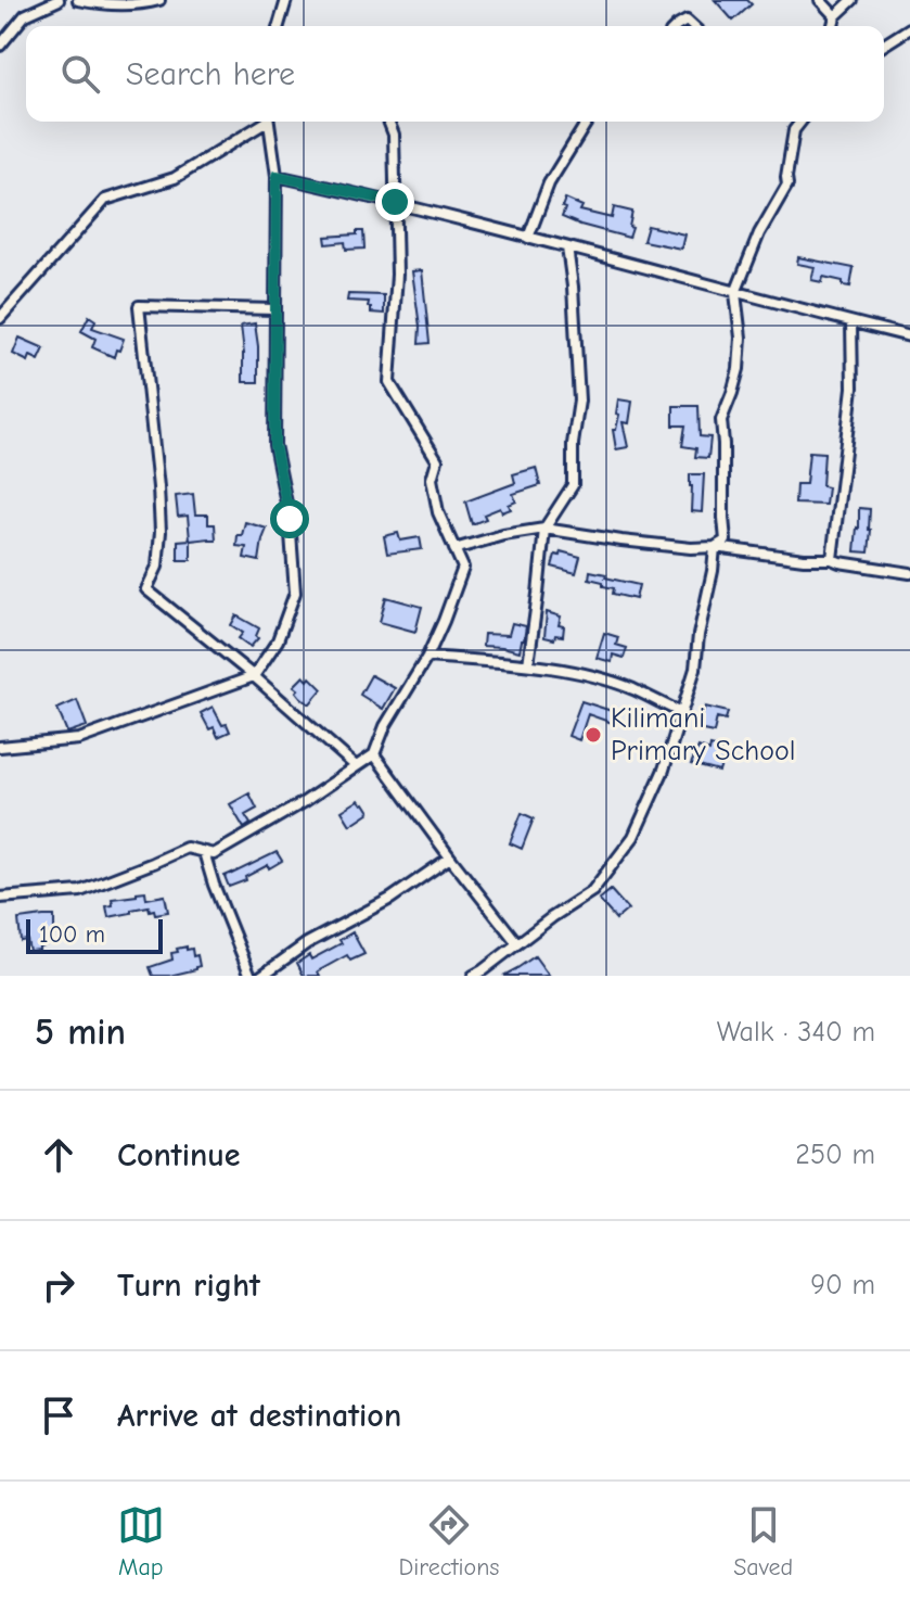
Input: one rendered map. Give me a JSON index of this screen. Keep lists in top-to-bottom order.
{
  "places": ["Kilimani Primary School"],
  "scale_bar": "100 m",
  "page": {
    "search": "Search here",
    "scale": "100 m",
    "heading": ["5 min", "Walk · 340 m"],
    "list": [
      ["Continue", "250 m"],
      ["Turn right", "90 m"],
      "Arrive at destination"
    ],
    "nav": ["Map", "Directions", "Saved"]
  }
}
